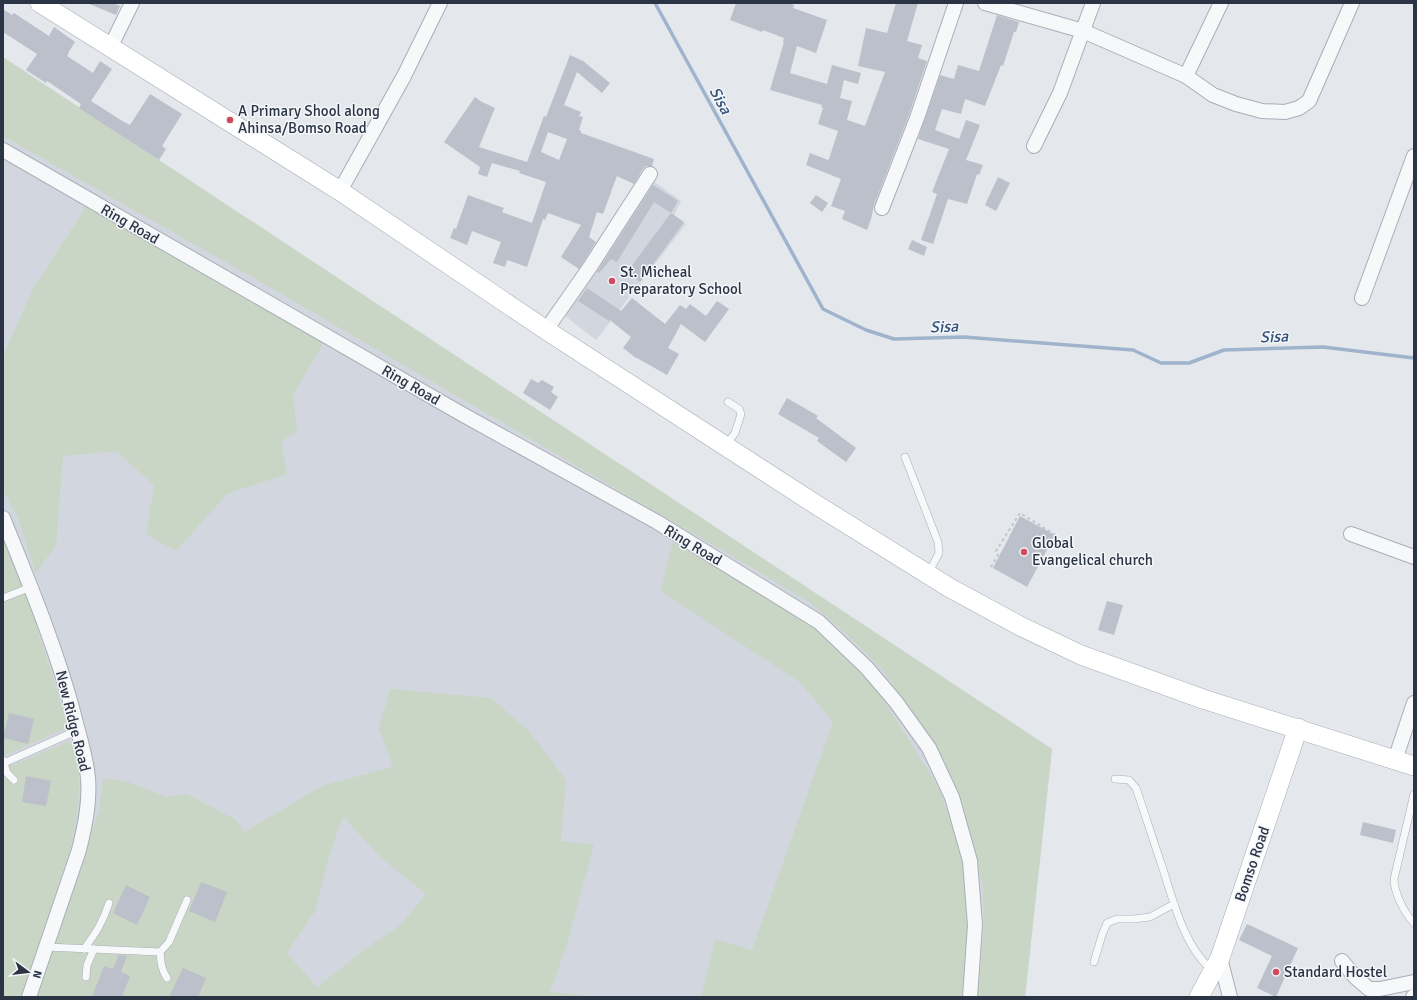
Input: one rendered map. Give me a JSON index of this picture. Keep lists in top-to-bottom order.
{
  "streets": {
    "street": ["Ring Road", "New Ridge Road", "Bomso Road"]
  },
  "water": ["Sisa"],
  "places": [
    "A Primary Shool along Ahinsa/Bomso Road",
    "St. Micheal Preparatory School",
    "Global Evangelical church",
    "Standard Hostel"
  ],
  "north": "right"
}
